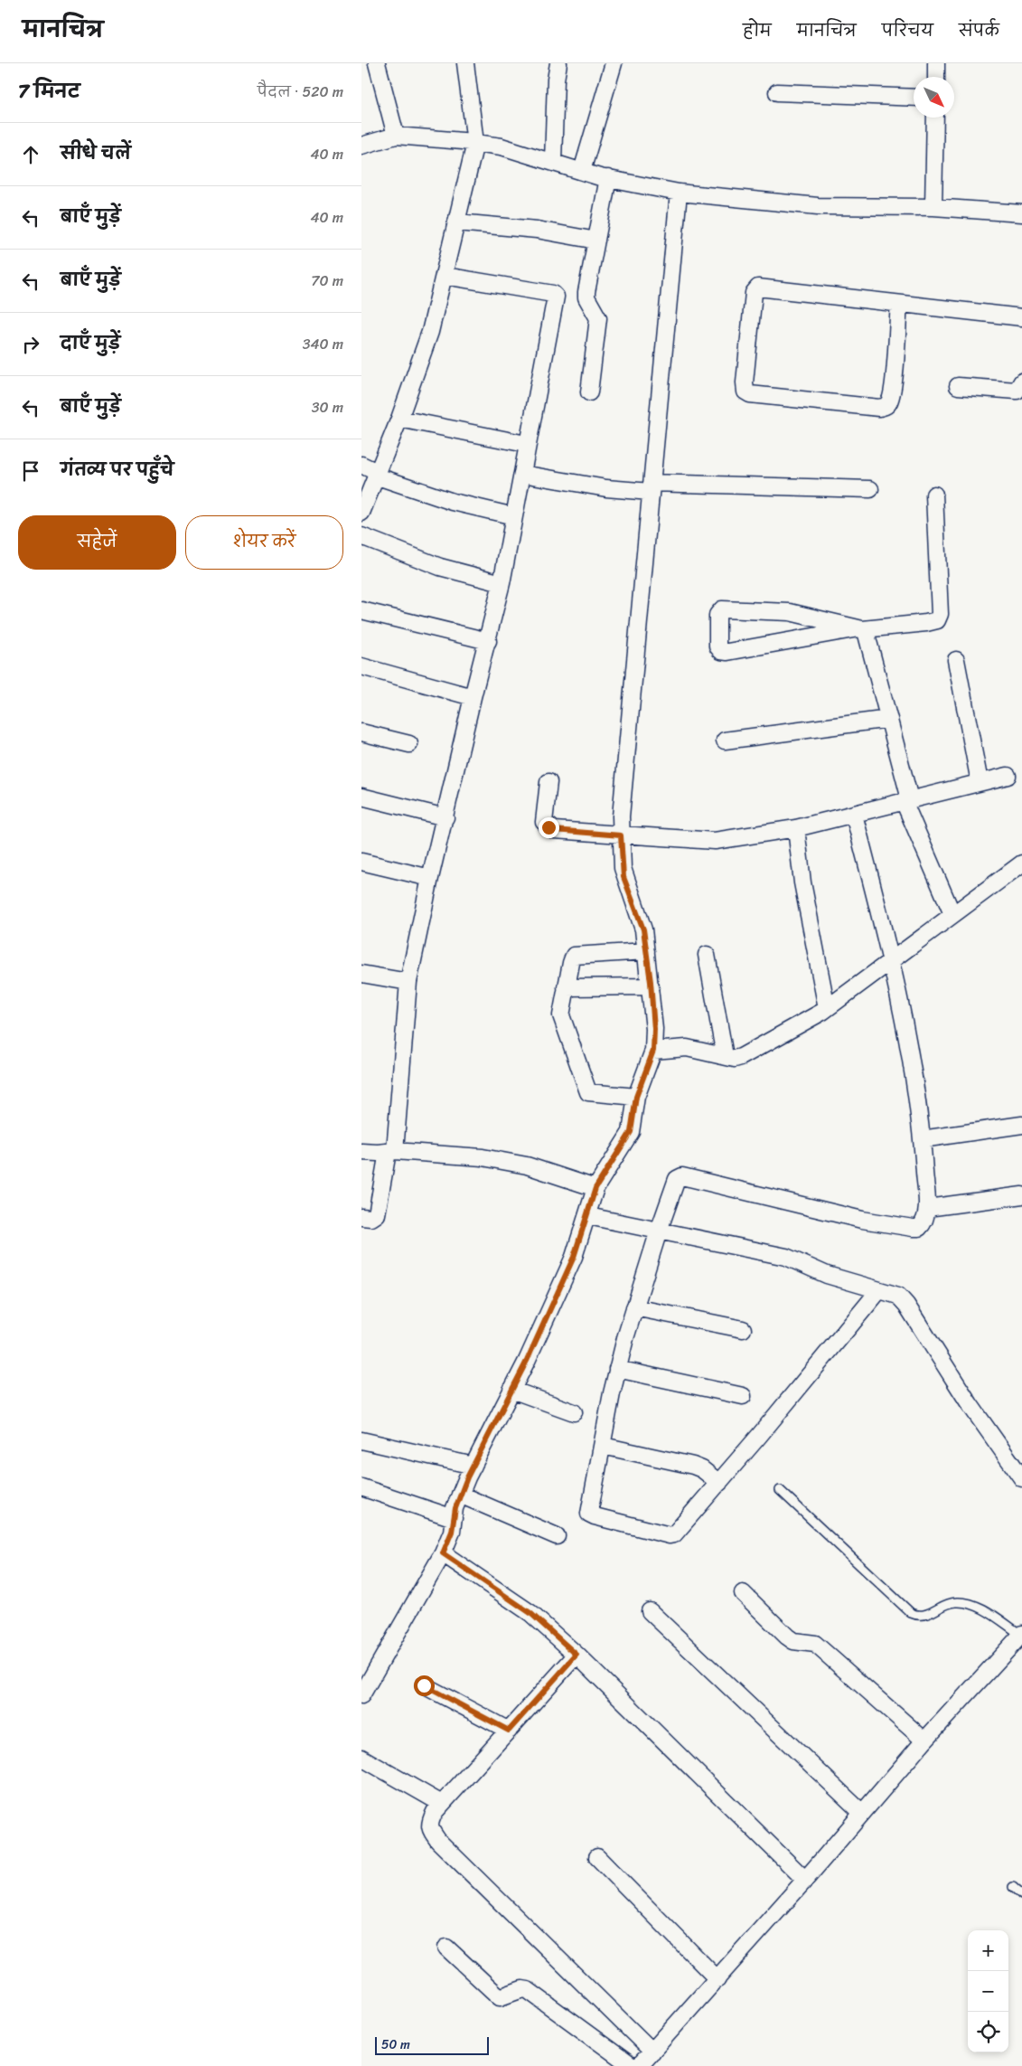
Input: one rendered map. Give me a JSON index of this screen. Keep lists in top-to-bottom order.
{
  "scale_bar": "50 m",
  "north": "bottom right",
  "page": {
    "header": "मानचित्र",
    "nav": [
      "होम",
      "मानचित्र",
      "परिचय",
      "संपर्क"
    ],
    "heading": ["7 मिनट", "पैदल · 520 m"],
    "list": [
      ["सीधे चलें", "40 m"],
      ["बाएँ मुड़ें", "40 m"],
      ["बाएँ मुड़ें", "70 m"],
      ["दाएँ मुड़ें", "340 m"],
      ["बाएँ मुड़ें", "30 m"],
      "गंतव्य पर पहुँचे"
    ],
    "buttons": ["सहेजें", "शेयर करें"],
    "map_buttons": ["+", "−"],
    "scale": "50 m"
  }
}
